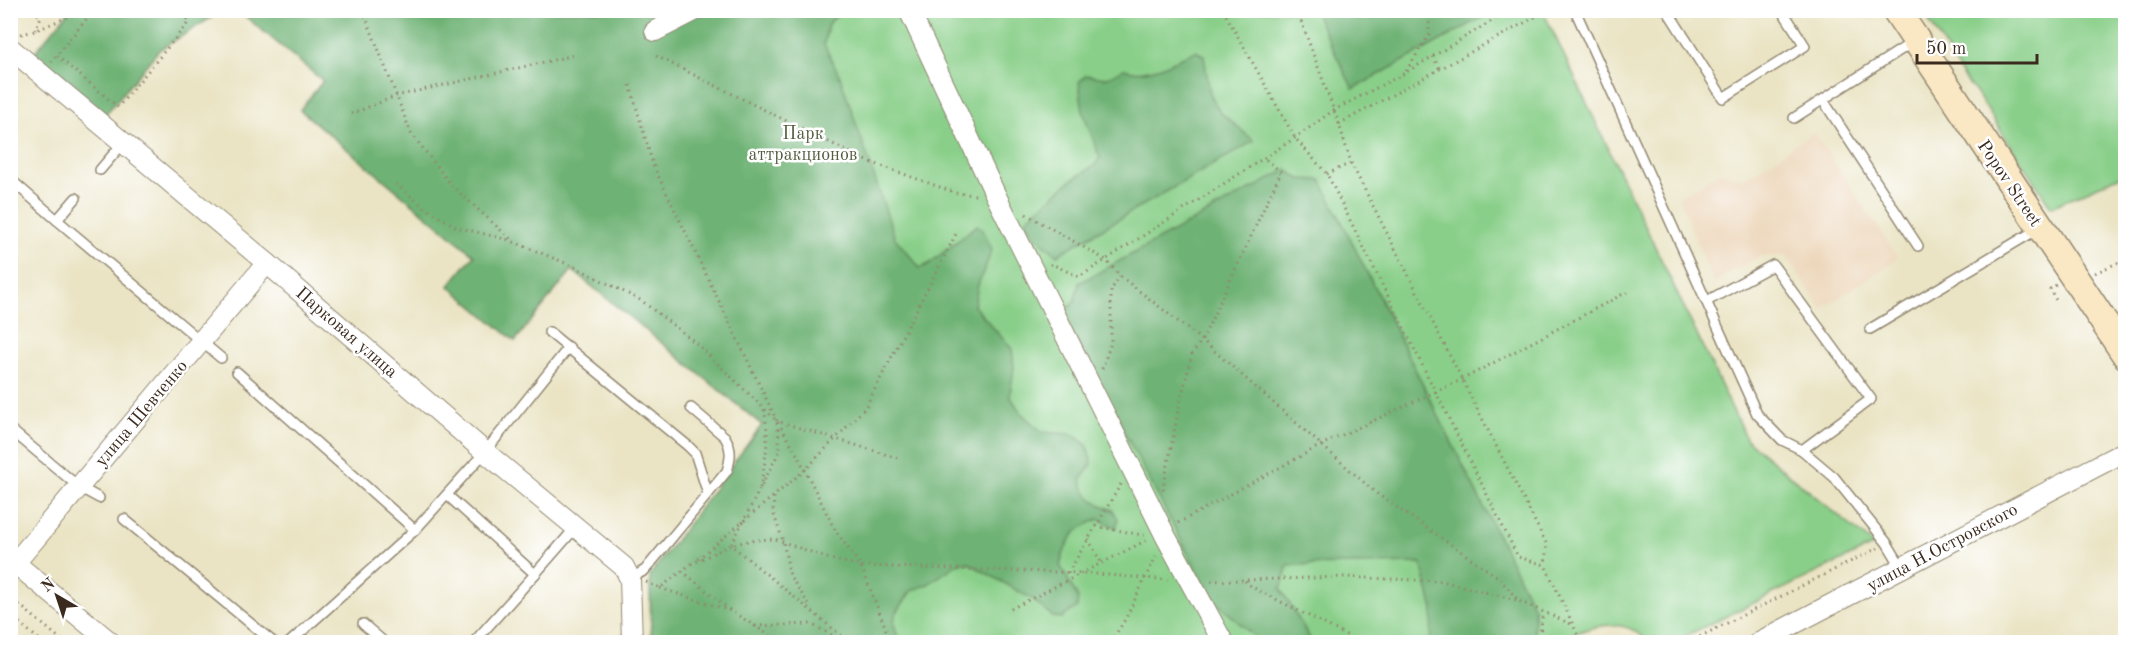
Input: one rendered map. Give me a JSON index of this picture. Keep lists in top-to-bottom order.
{
  "streets": {
    "main road": ["Popov Street"],
    "street": ["Парковая улица", "улица Шевченко", "улица Н.Островского"]
  },
  "crossings": [
    ["Парковая улица", "улица Шевченко"]
  ],
  "parks": ["Парк аттракционов"],
  "scale_bar": "50 m",
  "north": "top left"
}
